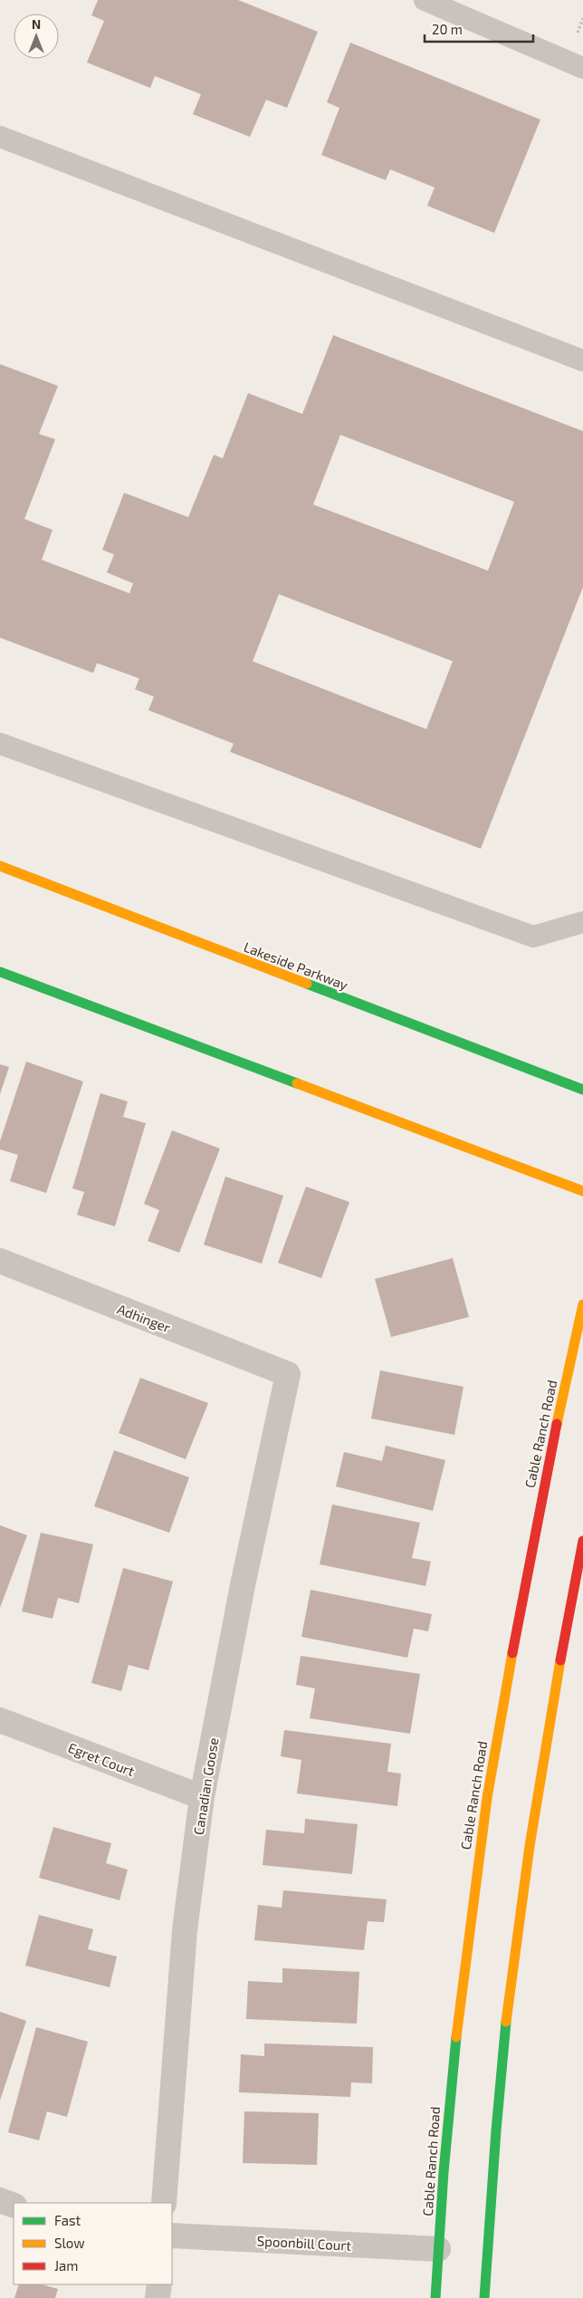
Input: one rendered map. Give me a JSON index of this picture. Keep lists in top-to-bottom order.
{
  "streets": {
    "street": [
      "Lakeside Parkway",
      "Adhinger",
      "Cable Ranch Road",
      "Egret Court",
      "Canadian Goose",
      "Spoonbill Court"
    ]
  },
  "crossings": [
    ["Adhinger", "Canadian Goose"],
    ["Cable Ranch Road", "Spoonbill Court"],
    ["Egret Court", "Canadian Goose"]
  ],
  "legend": ["Fast", "Slow", "Jam"],
  "scale_bar": "20 m",
  "north": "top"
}
